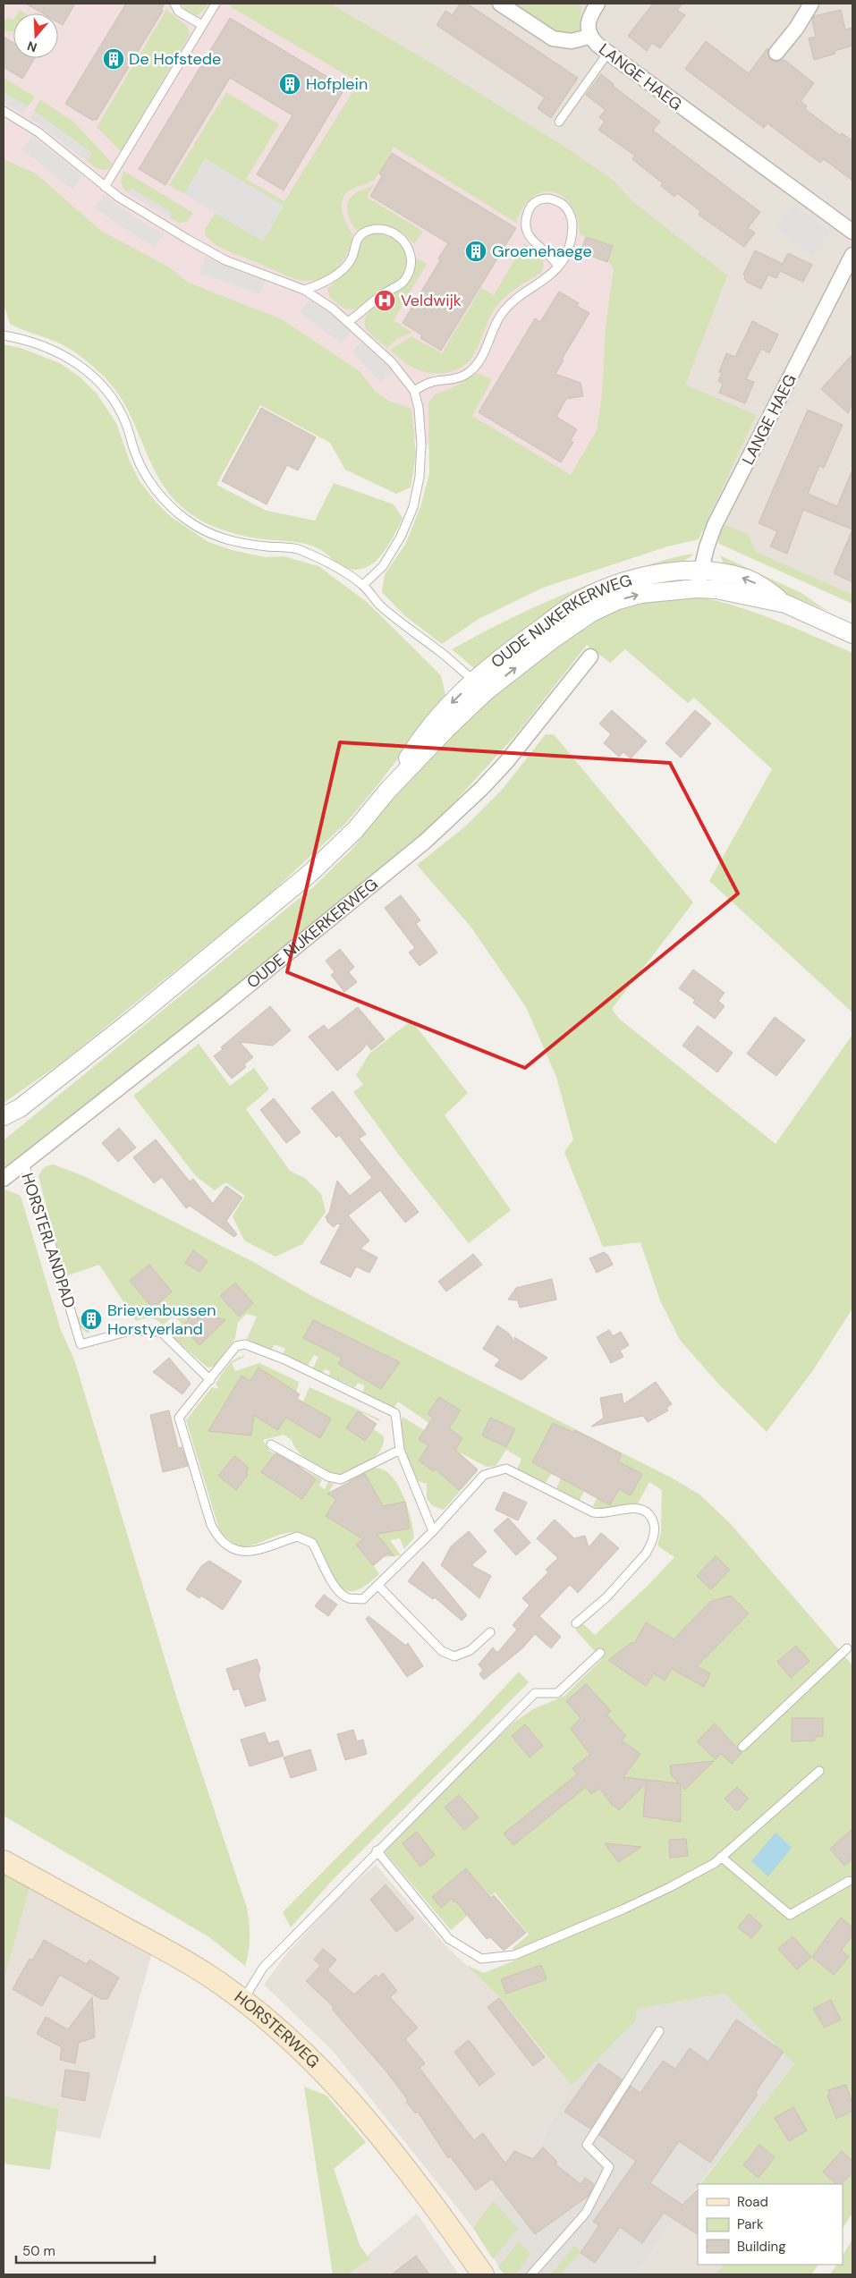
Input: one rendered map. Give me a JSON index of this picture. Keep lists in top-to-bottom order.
{
  "streets": {
    "main road": ["HORSTERWEG"],
    "street": ["LANGE HAEG", "OUDE NIJKERKERWEG"],
    "lane": ["HORSTERLANDPAD"]
  },
  "crossings": [
    ["LANGE HAEG", "OUDE NIJKERKERWEG"],
    ["OUDE NIJKERKERWEG", "HORSTERLANDPAD"]
  ],
  "places": {
    "building": [
      "De Hofstede",
      "Hofplein",
      "Groenehaege",
      "Brievenbussen Horstyerland"
    ],
    "hospital": ["Veldwijk"]
  },
  "legend": ["Road", "Park", "Building"],
  "scale_bar": "50 m",
  "north": "bottom"
}
